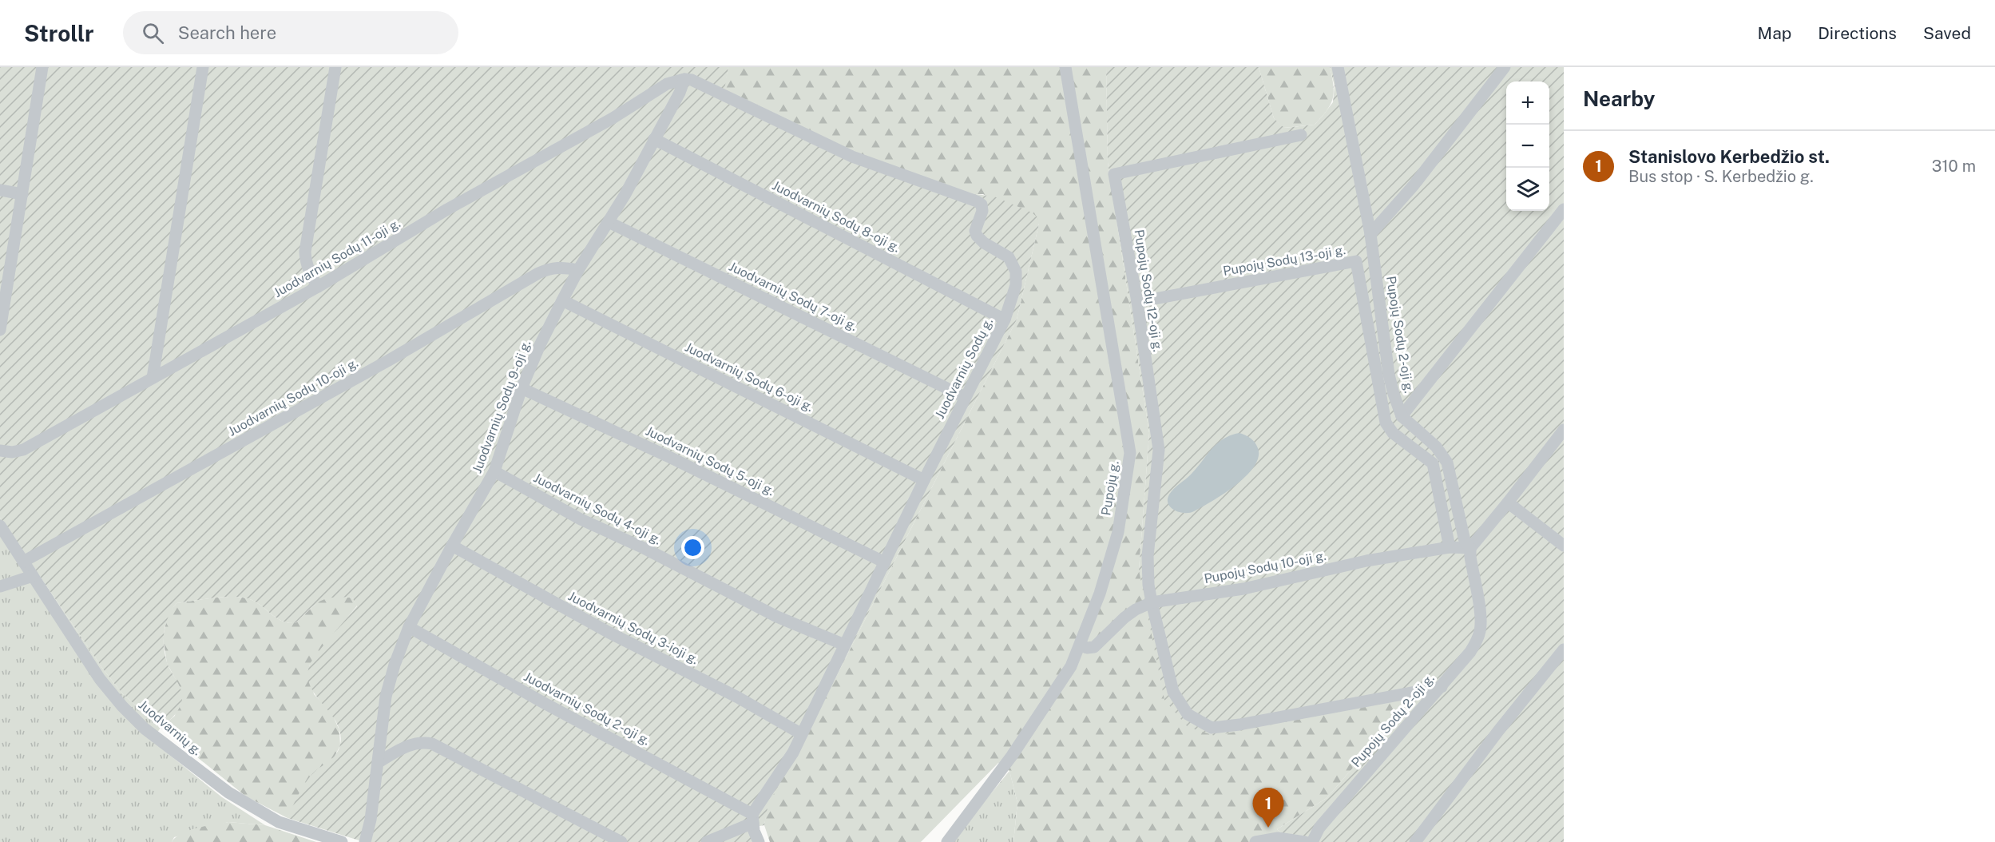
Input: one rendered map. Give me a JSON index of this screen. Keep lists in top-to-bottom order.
{
  "streets": {
    "street": [
      "Juodvarnių Sodų 8-oji g.",
      "Juodvarnių Sodų 11-oji g.",
      "Pupojų Sodų 13-oji g.",
      "Pupojų Sodų 12-oji g.",
      "Juodvarnių Sodų 7-oji g.",
      "Pupojų Sodų 2-oji g.",
      "Juodvarnių Sodų g.",
      "Juodvarnių Sodų 6-oji g.",
      "Juodvarnių Sodų 10-oji g.",
      "Juodvarnių Sodų 9-oji g.",
      "Juodvarnių Sodų 5-oji g.",
      "Pupojų g.",
      "Juodvarnių Sodų 4-oji g.",
      "Pupojų Sodų 10-oji g.",
      "Juodvarnių Sodų 3-ioji g.",
      "Juodvarnių Sodų 2-oji g.",
      "Juodvarnių g."
    ]
  },
  "crossings": [
    ["Juodvarnių Sodų 8-oji g.", "Juodvarnių Sodų g."],
    ["Juodvarnių Sodų 8-oji g.", "Juodvarnių Sodų 9-oji g."],
    ["Juodvarnių Sodų 11-oji g.", "Juodvarnių Sodų g."],
    ["Juodvarnių Sodų 11-oji g.", "Juodvarnių Sodų 9-oji g."],
    ["Pupojų Sodų 13-oji g.", "Pupojų Sodų 12-oji g."],
    ["Pupojų Sodų 13-oji g.", "Pupojų Sodų 10-oji g."],
    ["Pupojų Sodų 12-oji g.", "Pupojų Sodų 2-oji g."],
    ["Pupojų Sodų 12-oji g.", "Pupojų Sodų 10-oji g."],
    ["Juodvarnių Sodų 7-oji g.", "Juodvarnių Sodų g."],
    ["Juodvarnių Sodų 7-oji g.", "Juodvarnių Sodų 9-oji g."],
    ["Pupojų Sodų 2-oji g.", "Pupojų Sodų 10-oji g."],
    ["Juodvarnių Sodų g.", "Juodvarnių Sodų 6-oji g."],
    ["Juodvarnių Sodų g.", "Juodvarnių Sodų 9-oji g."],
    ["Juodvarnių Sodų g.", "Juodvarnių Sodų 5-oji g."],
    ["Juodvarnių Sodų g.", "Juodvarnių Sodų 4-oji g."],
    ["Juodvarnių Sodų g.", "Juodvarnių Sodų 3-ioji g."],
    ["Juodvarnių Sodų g.", "Juodvarnių Sodų 2-oji g."],
    ["Juodvarnių Sodų 6-oji g.", "Juodvarnių Sodų 9-oji g."],
    ["Juodvarnių Sodų 10-oji g.", "Juodvarnių Sodų 9-oji g."],
    ["Juodvarnių Sodų 10-oji g.", "Juodvarnių g."],
    ["Juodvarnių Sodų 9-oji g.", "Juodvarnių Sodų 5-oji g."],
    ["Juodvarnių Sodų 9-oji g.", "Juodvarnių Sodų 4-oji g."],
    ["Juodvarnių Sodų 9-oji g.", "Juodvarnių Sodų 3-ioji g."],
    ["Juodvarnių Sodų 9-oji g.", "Juodvarnių Sodų 2-oji g."],
    ["Pupojų g.", "Pupojų Sodų 10-oji g."]
  ],
  "page": {
    "header": "Strollr",
    "search": "Search here",
    "nav": ["Map", "Directions", "Saved"],
    "heading": "Nearby",
    "map_buttons": ["+", "−"],
    "list": [
      {
        "mark": "1",
        "name": "Stanislovo Kerbedžio st.",
        "note": "Bus stop · S. Kerbedžio g.",
        "value": "310 m"
      }
    ],
    "pins": "1"
  }
}
